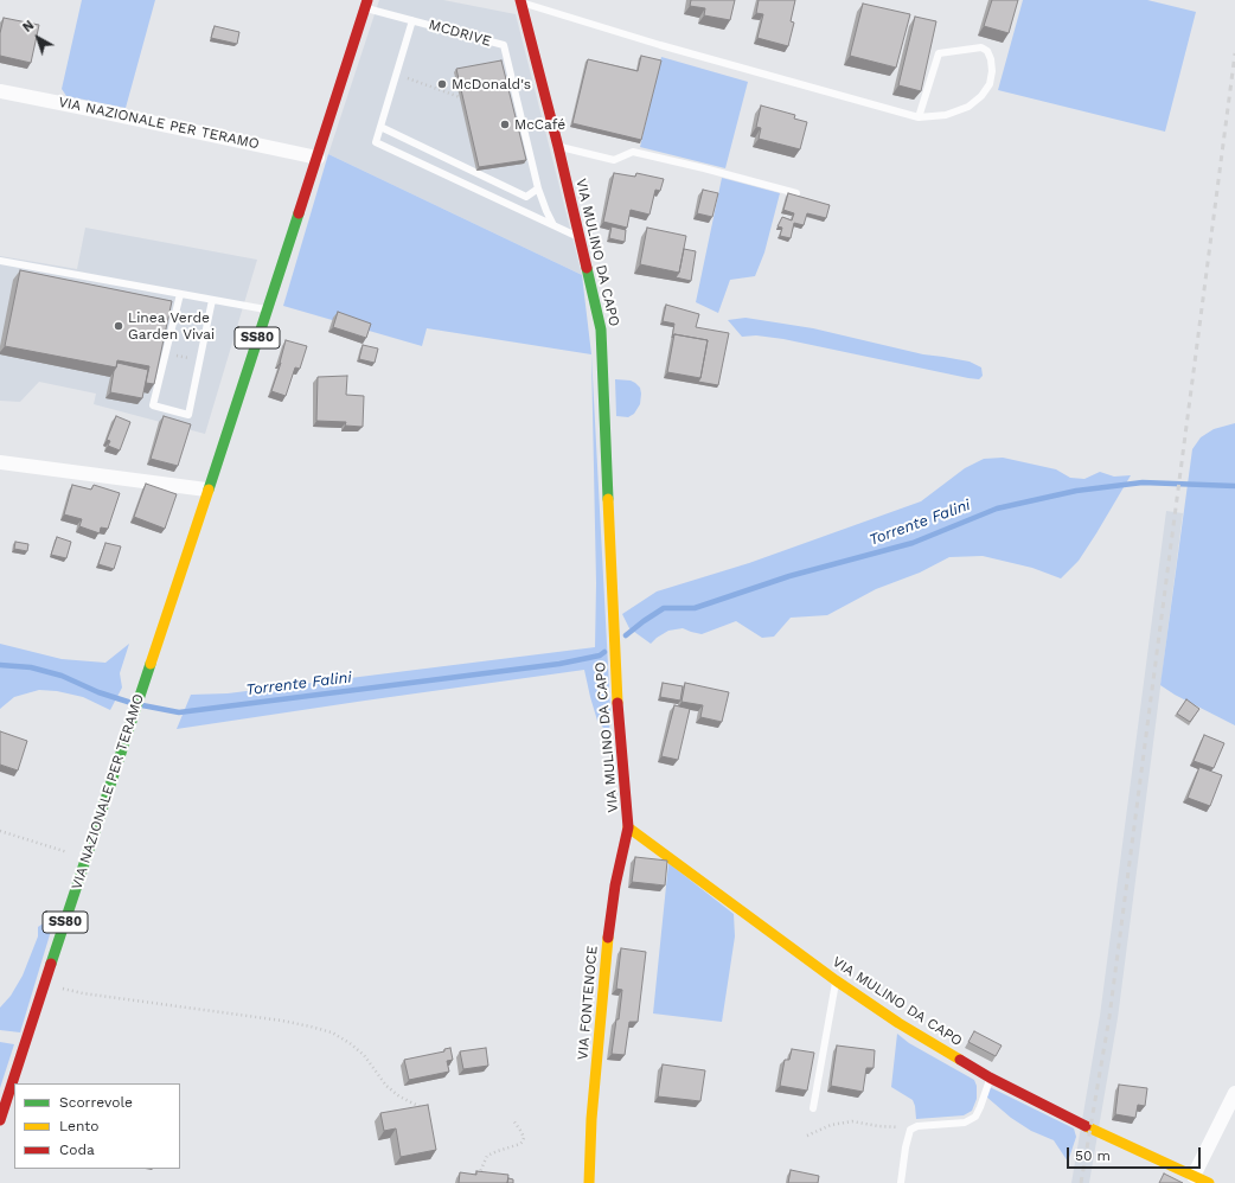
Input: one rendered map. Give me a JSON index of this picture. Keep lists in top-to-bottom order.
{
  "streets": {
    "street": [
      "VIA NAZIONALE PER TERAMO",
      "VIA MULINO DA CAPO",
      "SS80",
      "VIA FONTENOCE"
    ],
    "lane": ["MCDRIVE"]
  },
  "crossings": [
    ["VIA MULINO DA CAPO", "VIA FONTENOCE"]
  ],
  "water": ["Torrente Falini"],
  "places": ["McDonald's", "McCafé", "Linea Verde Garden Vivai"],
  "legend": ["Scorrevole", "Lento", "Coda"],
  "scale_bar": "50 m",
  "north": "top left"
}
